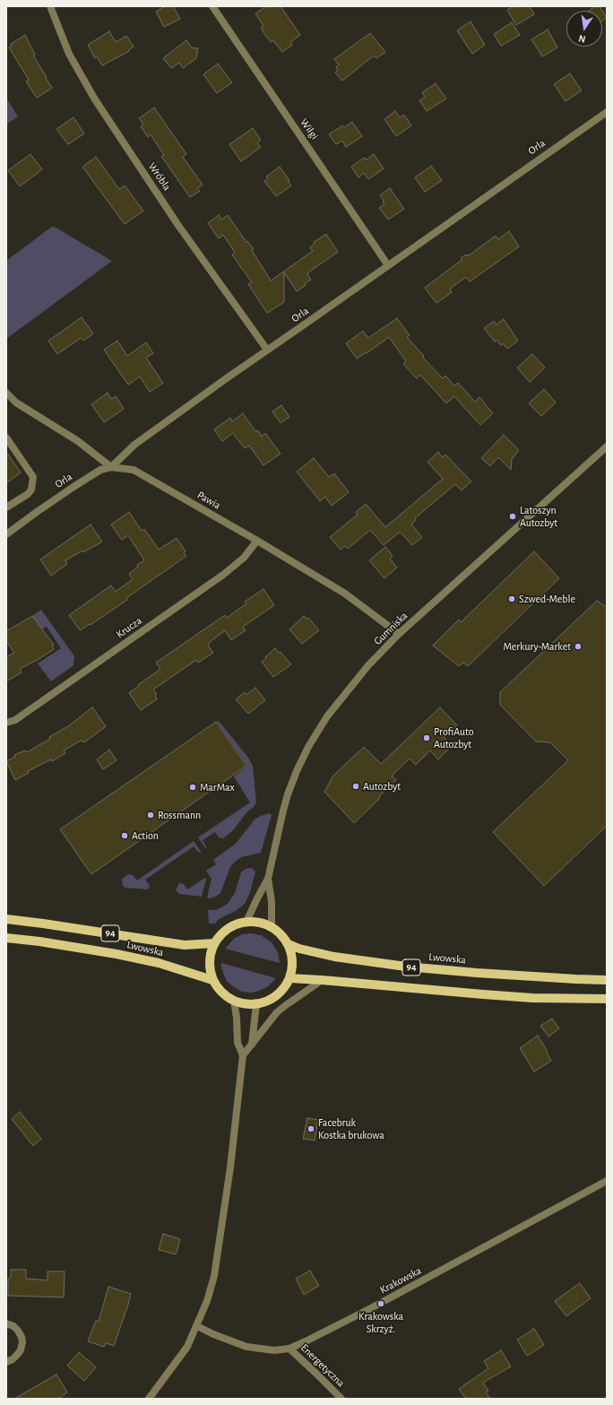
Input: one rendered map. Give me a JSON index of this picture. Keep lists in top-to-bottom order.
{
  "streets": {
    "main road": ["94", "Lwowska"],
    "street": [
      "Wilgi",
      "Orla",
      "Wróbla",
      "Pawia",
      "Krucza",
      "Gumniska",
      "Krakowska",
      "Energetyczna"
    ]
  },
  "crossings": [
    ["Wilgi", "Orla"],
    ["Orla", "Wróbla"],
    ["Orla", "Pawia"],
    ["Pawia", "Krucza"],
    ["Pawia", "Gumniska"],
    ["94", "Lwowska"],
    ["Krakowska", "Energetyczna"]
  ],
  "places": [
    "Latoszyn Autozbyt",
    "Szwed-Meble",
    "Merkury-Market",
    "ProfiAuto Autozbyt",
    "Autozbyt",
    "MarMax",
    "Rossmann",
    "Action",
    "Facebruk Kostka brukowa",
    "Krakowska Skrzyż."
  ],
  "north": "bottom"
}
